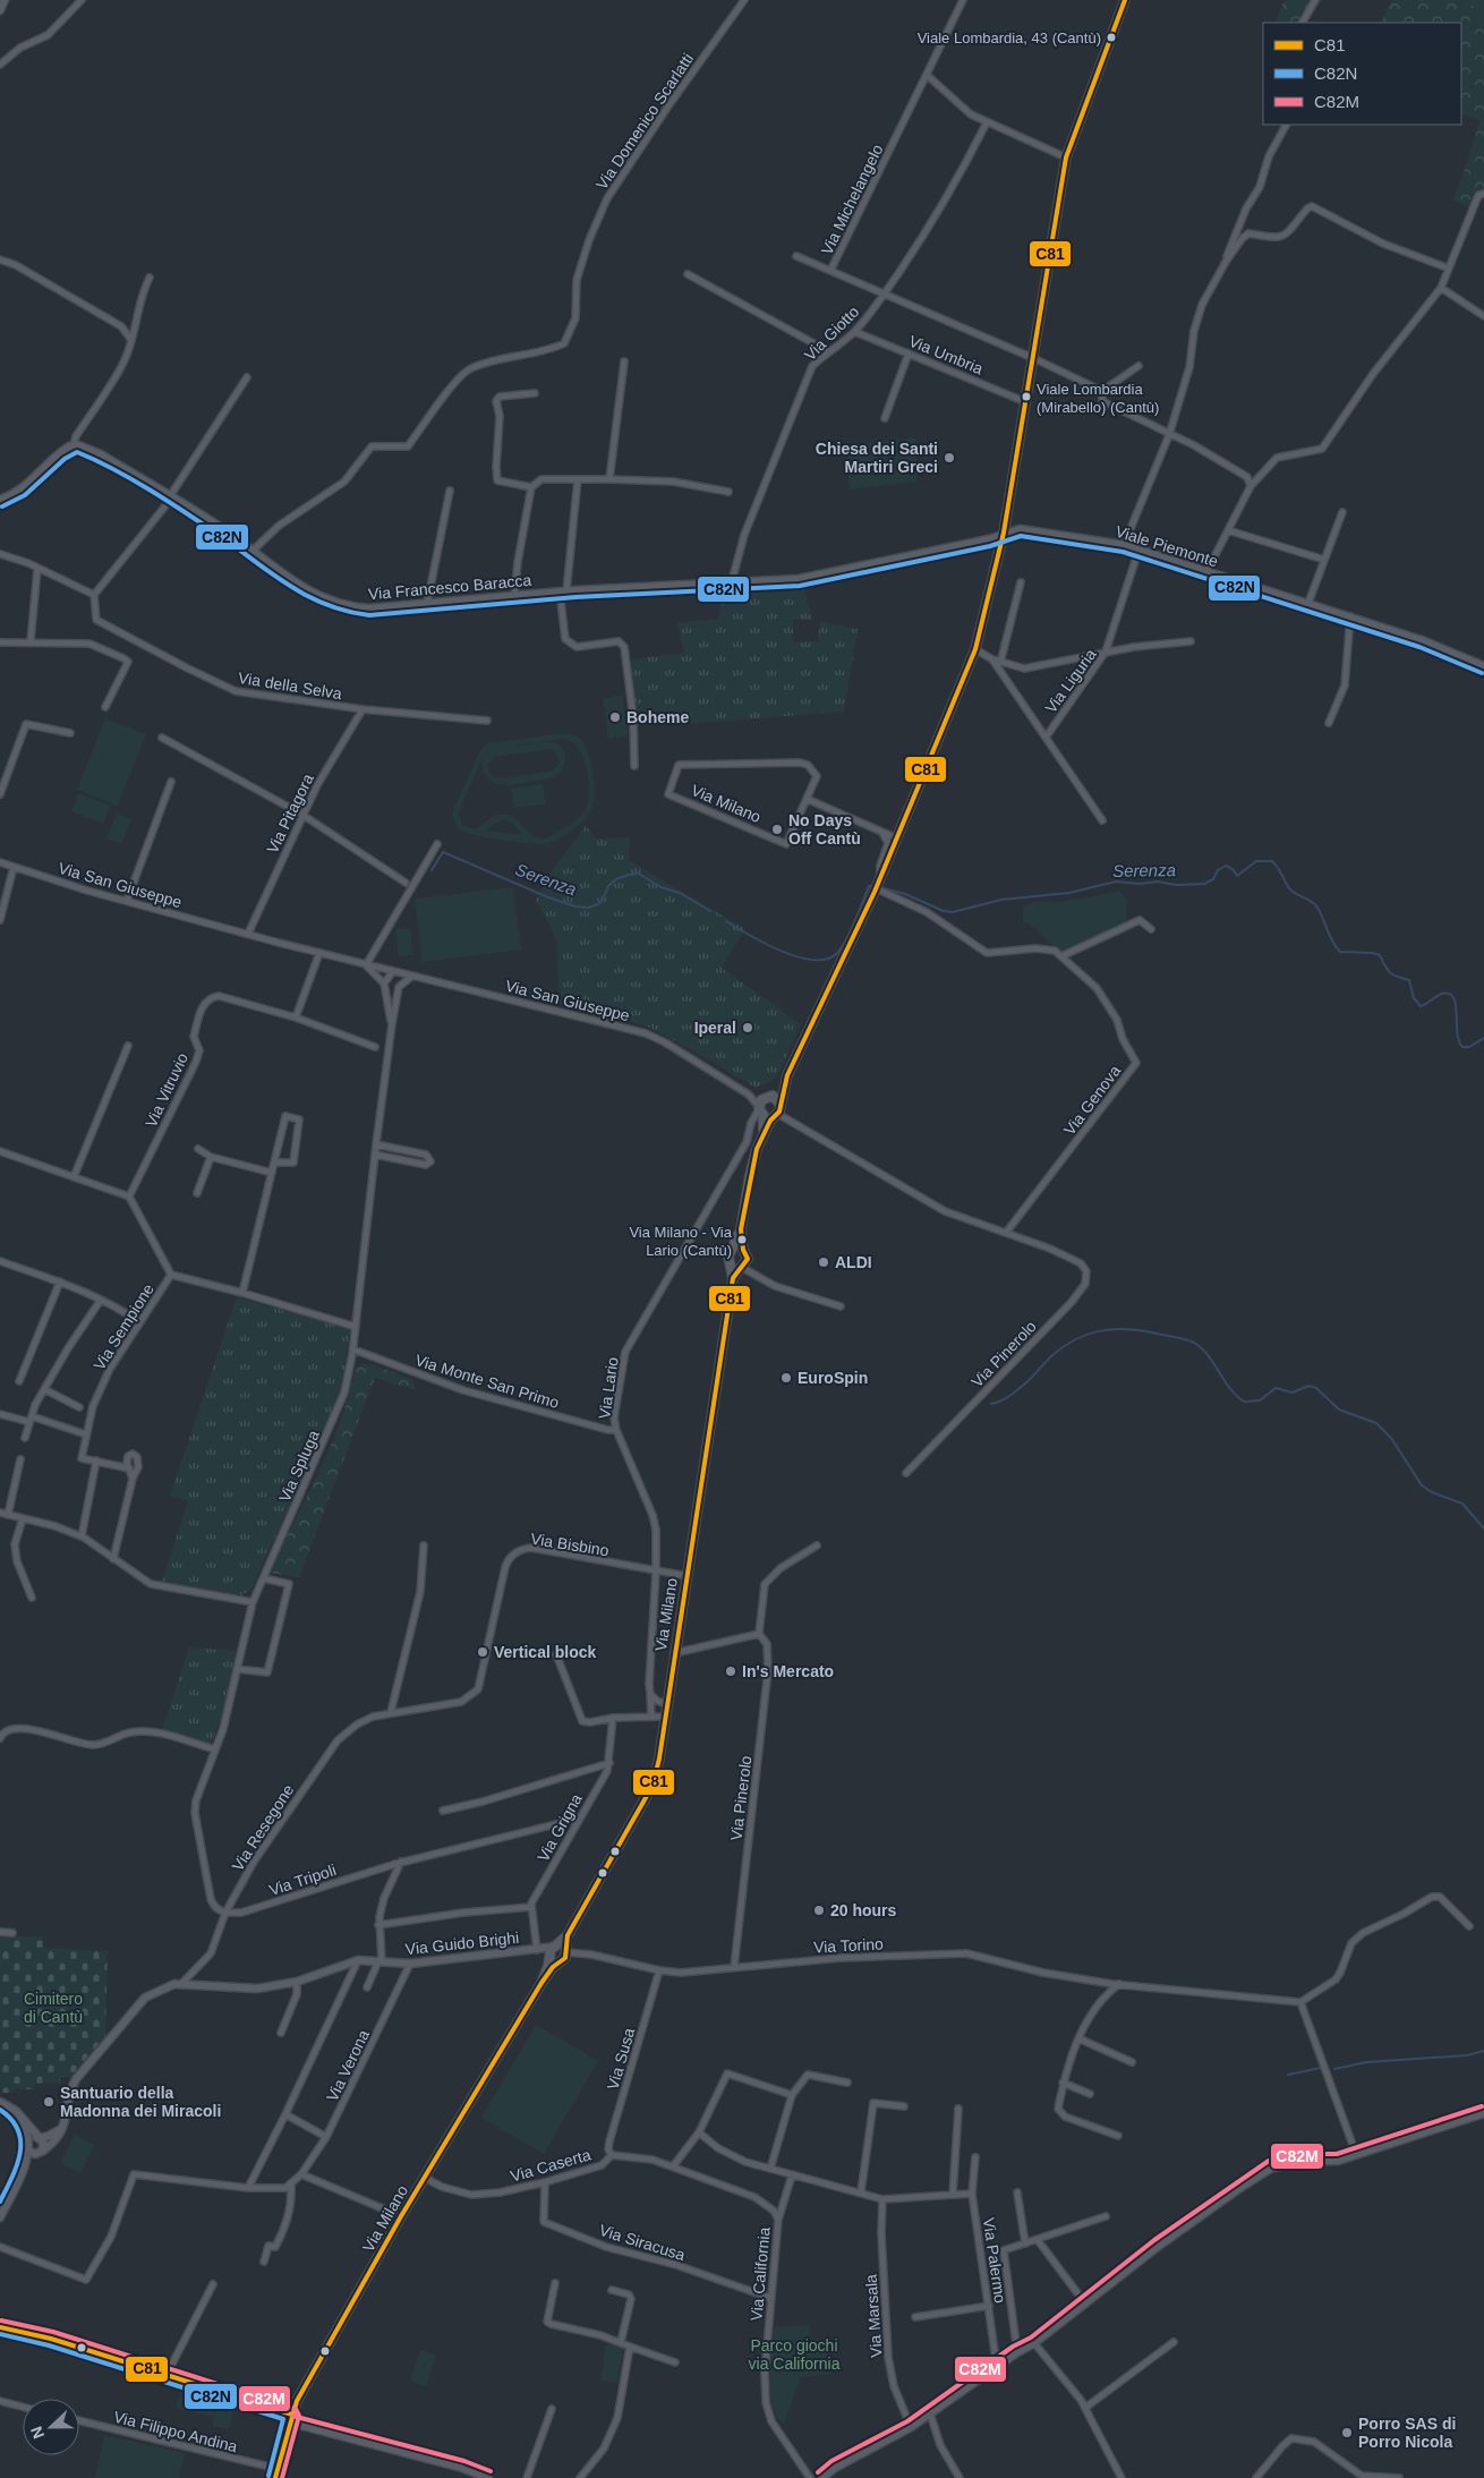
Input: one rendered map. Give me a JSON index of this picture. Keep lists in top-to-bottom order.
{
  "streets": {
    "main road": ["Via Milano"],
    "street": [
      "Via Domenico Scarlatti",
      "Via Michelangelo",
      "Via Giotto",
      "Via Umbria",
      "Viale Piemonte",
      "Via Francesco Baracca",
      "Via Liguria",
      "Via della Selva",
      "Via Pitagora",
      "Via San Giuseppe",
      "Via Vitruvio",
      "Via Genova",
      "Via Sempione",
      "Via Pinerolo",
      "Via Monte San Primo",
      "Via Lario",
      "Via Spluga",
      "Via Bisbino",
      "Via Resegone",
      "Via Grigna",
      "Via Tripoli",
      "Via Guido Brighi",
      "Via Torino",
      "Via Susa",
      "Via Verona",
      "Via Caserta",
      "Via Siracusa",
      "Via Palermo",
      "Via California",
      "Via Marsala",
      "Via Filippo Andina"
    ]
  },
  "crossings": [
    ["Via Domenico Scarlatti", "Via Francesco Baracca"],
    ["Via Michelangelo", "Via Giotto"],
    ["Via Giotto", "Via Umbria"],
    ["Via Giotto", "Via Francesco Baracca"],
    ["Viale Piemonte", "Via Francesco Baracca"],
    ["Via della Selva", "Via Pitagora"],
    ["Via Milano", "Via Bisbino"],
    ["Via Milano", "Via Guido Brighi"],
    ["Via Milano", "Via Torino"],
    ["Via Milano", "Via Caserta"],
    ["Via Milano", "Via Filippo Andina"],
    ["Via Pitagora", "Via San Giuseppe"],
    ["Via San Giuseppe", "Via Lario"],
    ["Via San Giuseppe", "Via Spluga"],
    ["Via Genova", "Via Pinerolo"],
    ["Via Pinerolo", "Via Torino"],
    ["Via Monte San Primo", "Via Lario"],
    ["Via Monte San Primo", "Via Spluga"],
    ["Via Lario", "Via Bisbino"],
    ["Via Spluga", "Via Resegone"],
    ["Via Spluga", "Via Tripoli"],
    ["Via Bisbino", "Via Resegone"],
    ["Via Resegone", "Via Tripoli"],
    ["Via Resegone", "Via Guido Brighi"],
    ["Via Grigna", "Via Tripoli"],
    ["Via Guido Brighi", "Via Torino"],
    ["Via Guido Brighi", "Via Verona"],
    ["Via Torino", "Via Susa"],
    ["Via Susa", "Via Caserta"],
    ["Via Caserta", "Via Siracusa"],
    ["Via Caserta", "Via California"],
    ["Via Siracusa", "Via California"]
  ],
  "water": ["Serenza"],
  "parks": ["Cimitero di Cantù", "Parco giochi via California"],
  "places": [
    "Viale Lombardia, 43 (Cantù)",
    "Viale Lombardia (Mirabello) (Cantù)",
    "Chiesa dei Santi Martiri Greci",
    "Boheme",
    "No Days Off Cantù",
    "Iperal",
    "Via Milano - Via Lario (Cantù)",
    "ALDI",
    "EuroSpin",
    "Vertical block",
    "In's Mercato",
    "20 hours",
    "Santuario della Madonna dei Miracoli",
    "Porro SAS di Porro Nicola"
  ],
  "lines": ["transit line C81", "transit line C82N", "transit line C82M"],
  "legend": ["C81", "C82N", "C82M"],
  "north": "left"
}
